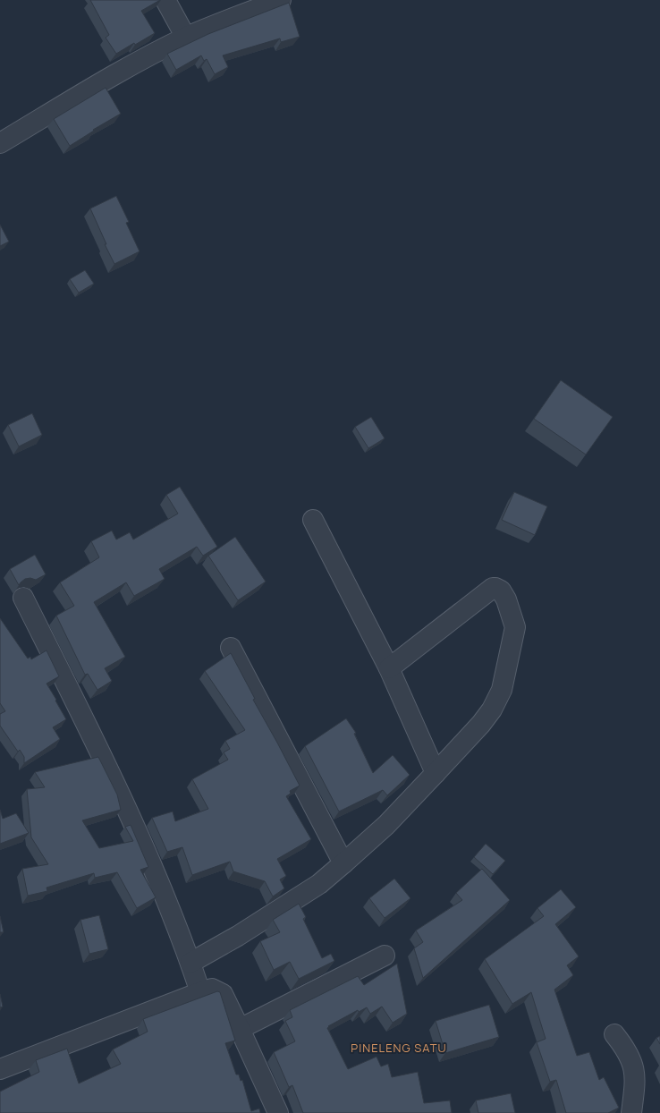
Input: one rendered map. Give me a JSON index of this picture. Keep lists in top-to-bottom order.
{
  "districts": ["PINELENG SATU"]
}
